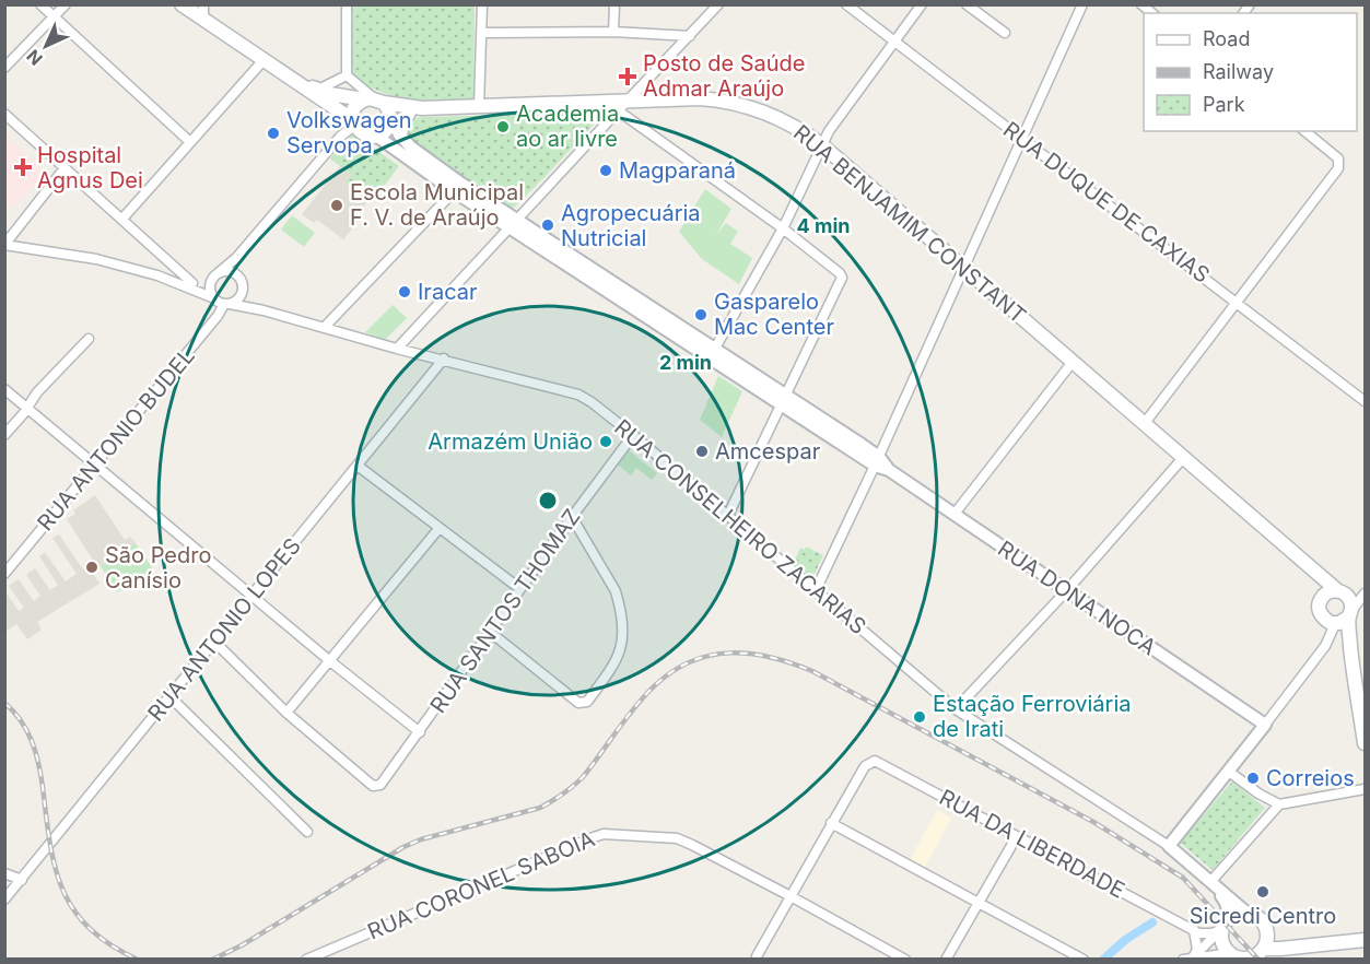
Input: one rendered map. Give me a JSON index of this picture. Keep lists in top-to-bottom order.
{
  "streets": {
    "main road": ["RUA BENJAMIM CONSTANT"],
    "street": [
      "RUA DUQUE DE CAXIAS",
      "RUA ANTONIO BUDEL",
      "RUA CONSELHEIRO ZACARIAS",
      "RUA DONA NOCA",
      "RUA SANTOS THOMAZ",
      "RUA ANTONIO LOPES",
      "RUA DA LIBERDADE",
      "RUA CORONEL SABOIA"
    ]
  },
  "crossings": [
    ["RUA BENJAMIM CONSTANT", "RUA DONA NOCA"],
    ["RUA ANTONIO BUDEL", "RUA CONSELHEIRO ZACARIAS"],
    ["RUA CONSELHEIRO ZACARIAS", "RUA SANTOS THOMAZ"],
    ["RUA CONSELHEIRO ZACARIAS", "RUA ANTONIO LOPES"]
  ],
  "places": {
    "health": ["Posto de Saúde Admar Araújo", "Hospital Agnus Dei"],
    "other": [
      "Academia ao ar livre",
      "Volkswagen Servopa",
      "Magparaná",
      "Escola Municipal F. V. de Araújo",
      "Agropecuária Nutricial",
      "Iracar",
      "Gasparelo Mac Center",
      "Armazém União",
      "Amcespar",
      "São Pedro Canísio",
      "Estação Ferroviária de Irati",
      "Correios",
      "Sicredi Centro"
    ]
  },
  "legend": ["Road", "Railway", "Park"],
  "north": "bottom left",
  "rings": ["4 min", "2 min"]
}
